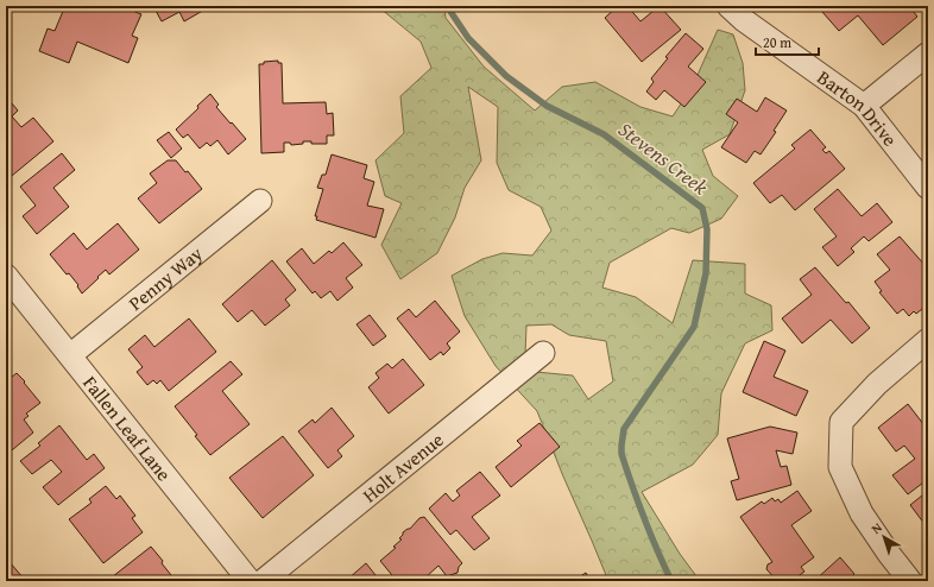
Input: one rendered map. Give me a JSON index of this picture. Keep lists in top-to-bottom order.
{
  "streets": {
    "street": [
      "Barton Drive",
      "Penny Way",
      "Fallen Leaf Lane",
      "Holt Avenue"
    ]
  },
  "crossings": [
    ["Penny Way", "Fallen Leaf Lane"]
  ],
  "water": ["Stevens Creek"],
  "scale_bar": "20 m",
  "north": "top left"
}
